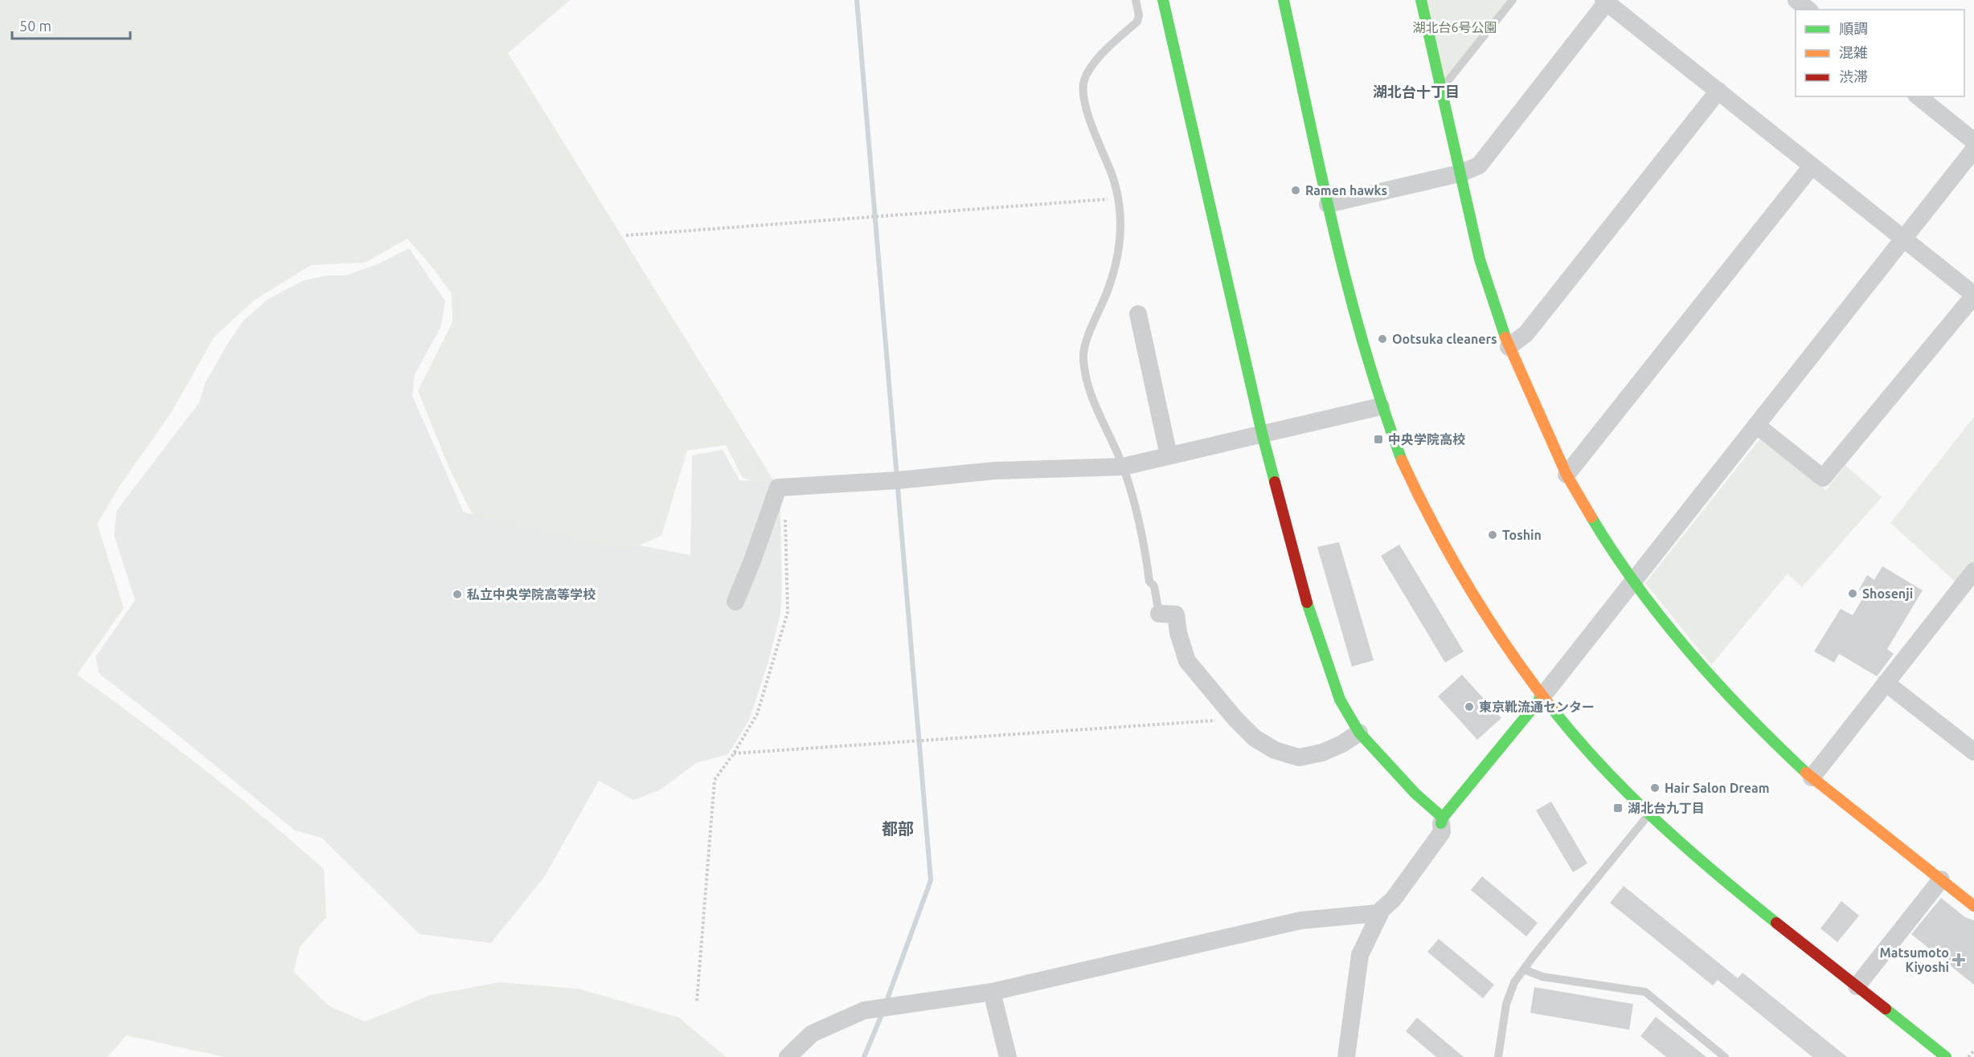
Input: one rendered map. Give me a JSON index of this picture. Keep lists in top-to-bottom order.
{
  "districts": ["湖北台十丁目", "都部"],
  "parks": ["湖北台6号公園"],
  "places": {
    "other": [
      "Ramen hawks",
      "Ootsuka cleaners",
      "Toshin",
      "Shosenji",
      "私立中央学院高等学校",
      "東京靴流通センター",
      "Hair Salon Dream"
    ],
    "transit": ["中央学院高校", "湖北台九丁目"],
    "health": ["Matsumoto Kiyoshi"]
  },
  "legend": ["順調", "混雑", "渋滞"],
  "scale_bar": "50 m"
}
